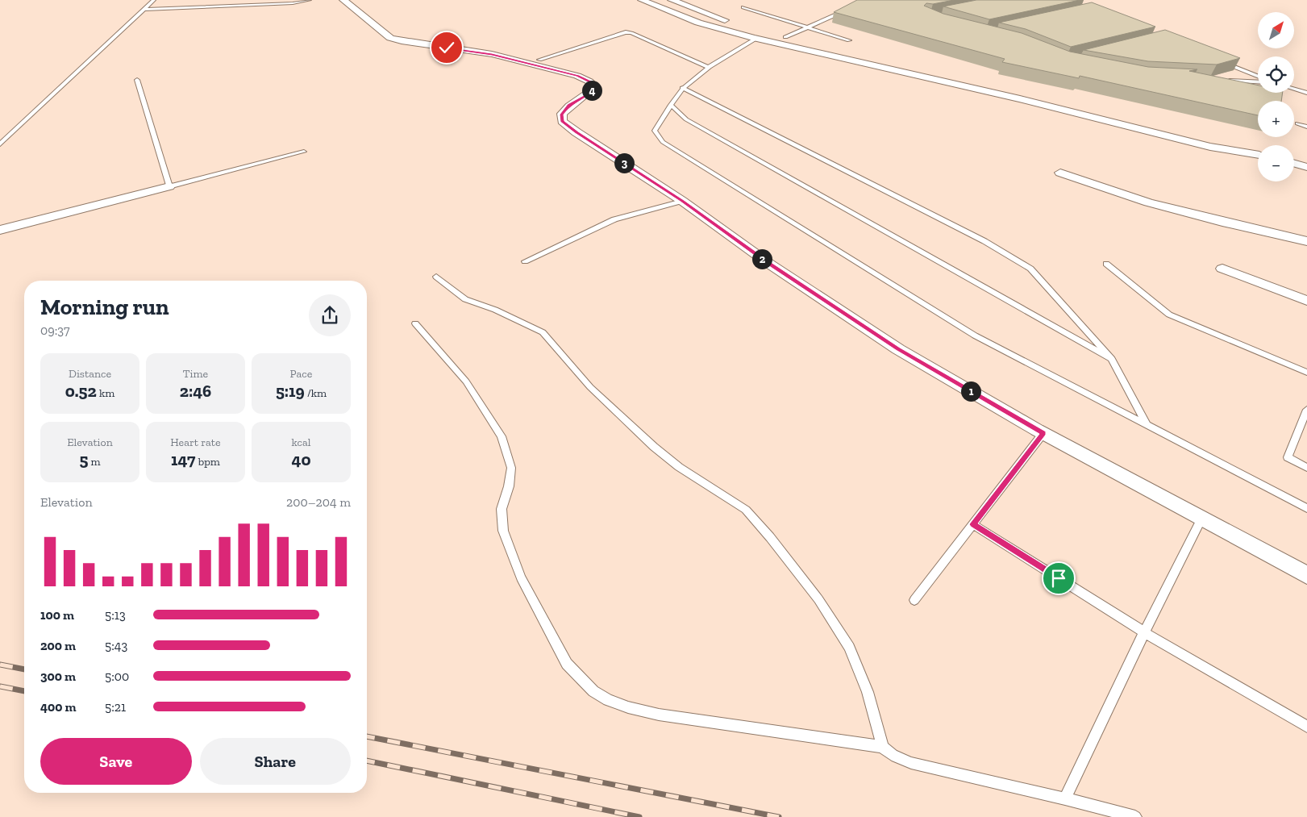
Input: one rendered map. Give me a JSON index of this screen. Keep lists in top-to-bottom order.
{
  "north": "top right",
  "page": {
    "map_buttons": ["+", "−"],
    "pins": [
      "4",
      "3",
      "2",
      "1"
    ],
    "heading": ["Morning run", "09:37"],
    "stats": [
      ["Distance", "0.52 km"],
      ["Time", "2:46"],
      ["Pace", "5:19 /km"],
      ["Elevation", "5 m"],
      ["Heart rate", "147 bpm"],
      ["kcal", "40"]
    ],
    "chart": ["Elevation", "200–204 m"],
    "list": [
      {
        "name": "100 m",
        "note": "5:13"
      },
      {
        "name": "200 m",
        "note": "5:43"
      },
      {
        "name": "300 m",
        "note": "5:00"
      },
      {
        "name": "400 m",
        "note": "5:21"
      }
    ],
    "buttons": ["Save", "Share"]
  }
}
